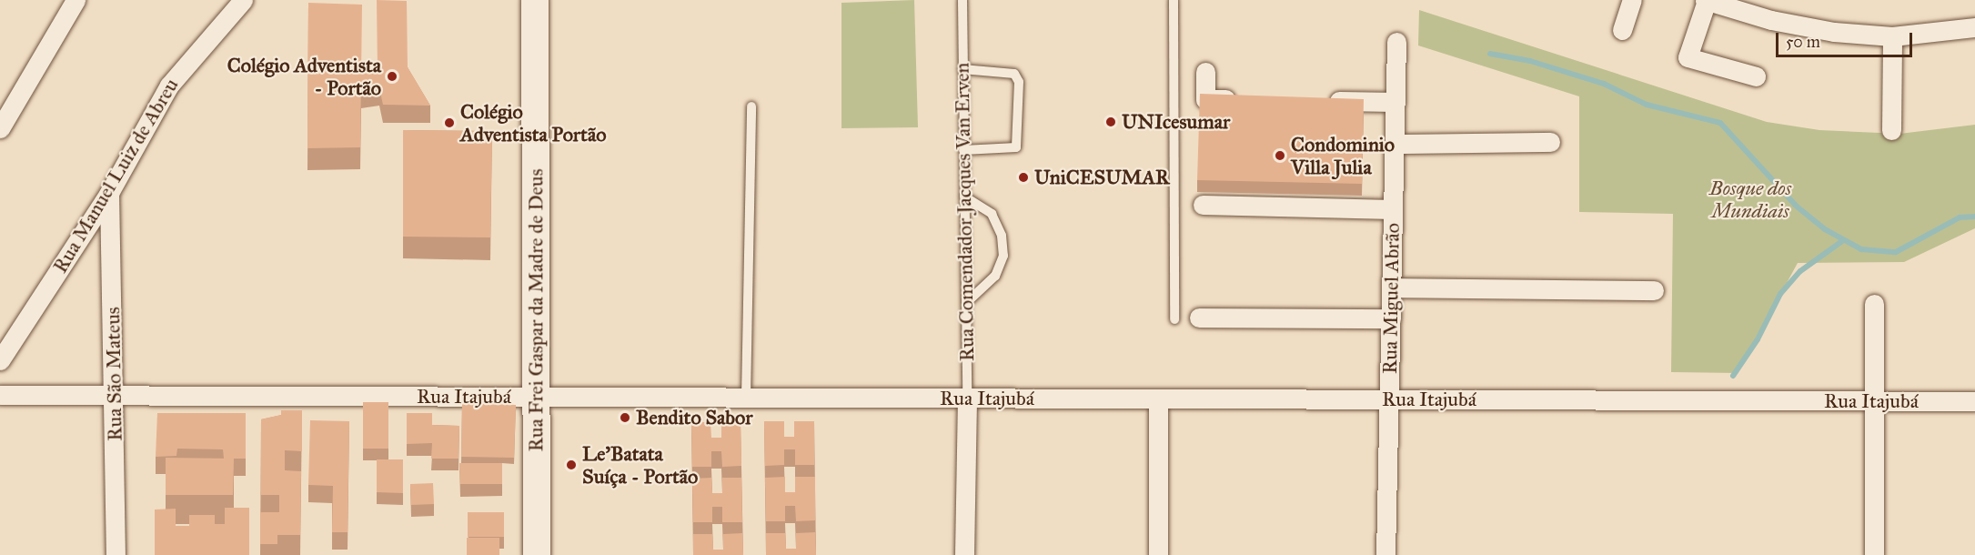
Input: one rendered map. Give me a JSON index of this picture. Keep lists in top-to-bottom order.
{
  "streets": {
    "street": [
      "Rua Manuel Luiz de Abreu",
      "Rua Comendador Jacques Van Erven",
      "Rua Miguel Abrão",
      "Rua Frei Gaspar da Madre de Deus",
      "Rua São Mateus",
      "Rua Itajubá"
    ]
  },
  "crossings": [
    ["Rua Manuel Luiz de Abreu", "Rua São Mateus"],
    ["Rua Comendador Jacques Van Erven", "Rua Itajubá"],
    ["Rua Miguel Abrão", "Rua Itajubá"],
    ["Rua Frei Gaspar da Madre de Deus", "Rua Itajubá"],
    ["Rua São Mateus", "Rua Itajubá"]
  ],
  "parks": ["Bosque dos Mundiais"],
  "places": [
    "Colégio Adventista - Portão",
    "UNIcesumar",
    "Colégio Adventista Portão",
    "Condominio Villa Julia",
    "UniCESUMAR",
    "Bendito Sabor",
    "Le'Batata Suíça - Portão"
  ],
  "scale_bar": "50 m"
}
